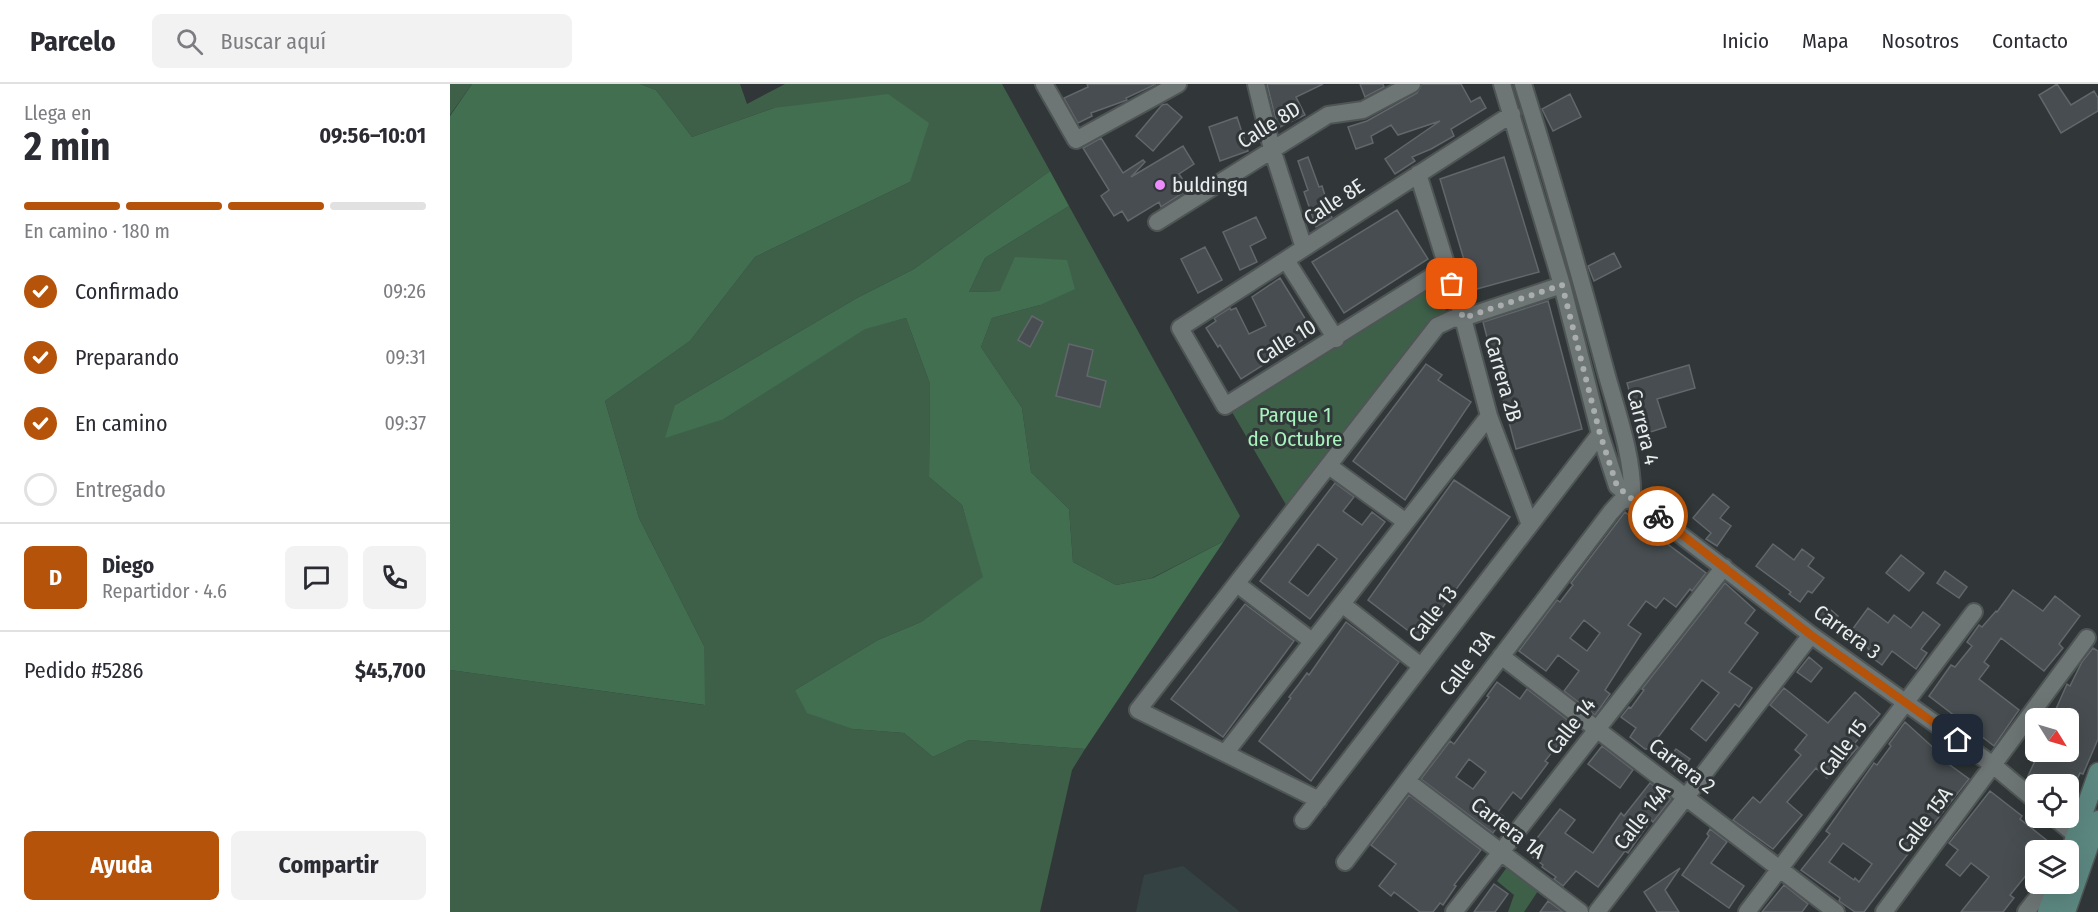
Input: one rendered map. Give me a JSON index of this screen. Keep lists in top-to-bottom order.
{
  "streets": {
    "street": [
      "Calle 8D",
      "Calle 8E",
      "Calle 10",
      "Carrera 2B",
      "Carrera 4",
      "Calle 13",
      "Carrera 3",
      "Calle 13A",
      "Calle 14",
      "Calle 15",
      "Carrera 2",
      "Calle 14A",
      "Calle 15A",
      "Carrera 1A"
    ]
  },
  "crossings": [
    ["Calle 8E", "Calle 10"],
    ["Calle 8E", "Carrera 2B"],
    ["Calle 8E", "Carrera 4"],
    ["Calle 10", "Carrera 2B"],
    ["Carrera 2B", "Calle 13"],
    ["Carrera 4", "Calle 13"],
    ["Carrera 4", "Carrera 3"],
    ["Carrera 4", "Calle 13A"],
    ["Carrera 3", "Calle 13A"],
    ["Carrera 3", "Calle 14"],
    ["Carrera 3", "Calle 15"],
    ["Carrera 3", "Calle 14A"],
    ["Carrera 3", "Calle 15A"],
    ["Calle 13A", "Carrera 2"],
    ["Calle 13A", "Carrera 1A"],
    ["Calle 14", "Carrera 2"],
    ["Calle 14", "Carrera 1A"],
    ["Calle 15", "Carrera 2"],
    ["Carrera 2", "Calle 14A"]
  ],
  "parks": ["Parque 1 de Octubre"],
  "places": ["buldingq"],
  "north": "bottom right",
  "page": {
    "header": "Parcelo",
    "search": "Buscar aquí",
    "nav": [
      "Inicio",
      "Mapa",
      "Nosotros",
      "Contacto"
    ],
    "heading": ["2 min", "Llega en", "09:56–10:01"],
    "panel": [
      "Diego",
      "Repartidor · 4.6",
      "Pedido #5286",
      "$45,700"
    ],
    "bar": "En camino · 180 m",
    "list": [
      ["Confirmado", "09:26"],
      ["Preparando", "09:31"],
      ["En camino", "09:37"],
      "Entregado"
    ],
    "round": "D",
    "buttons": ["Ayuda", "Compartir"]
  }
}
